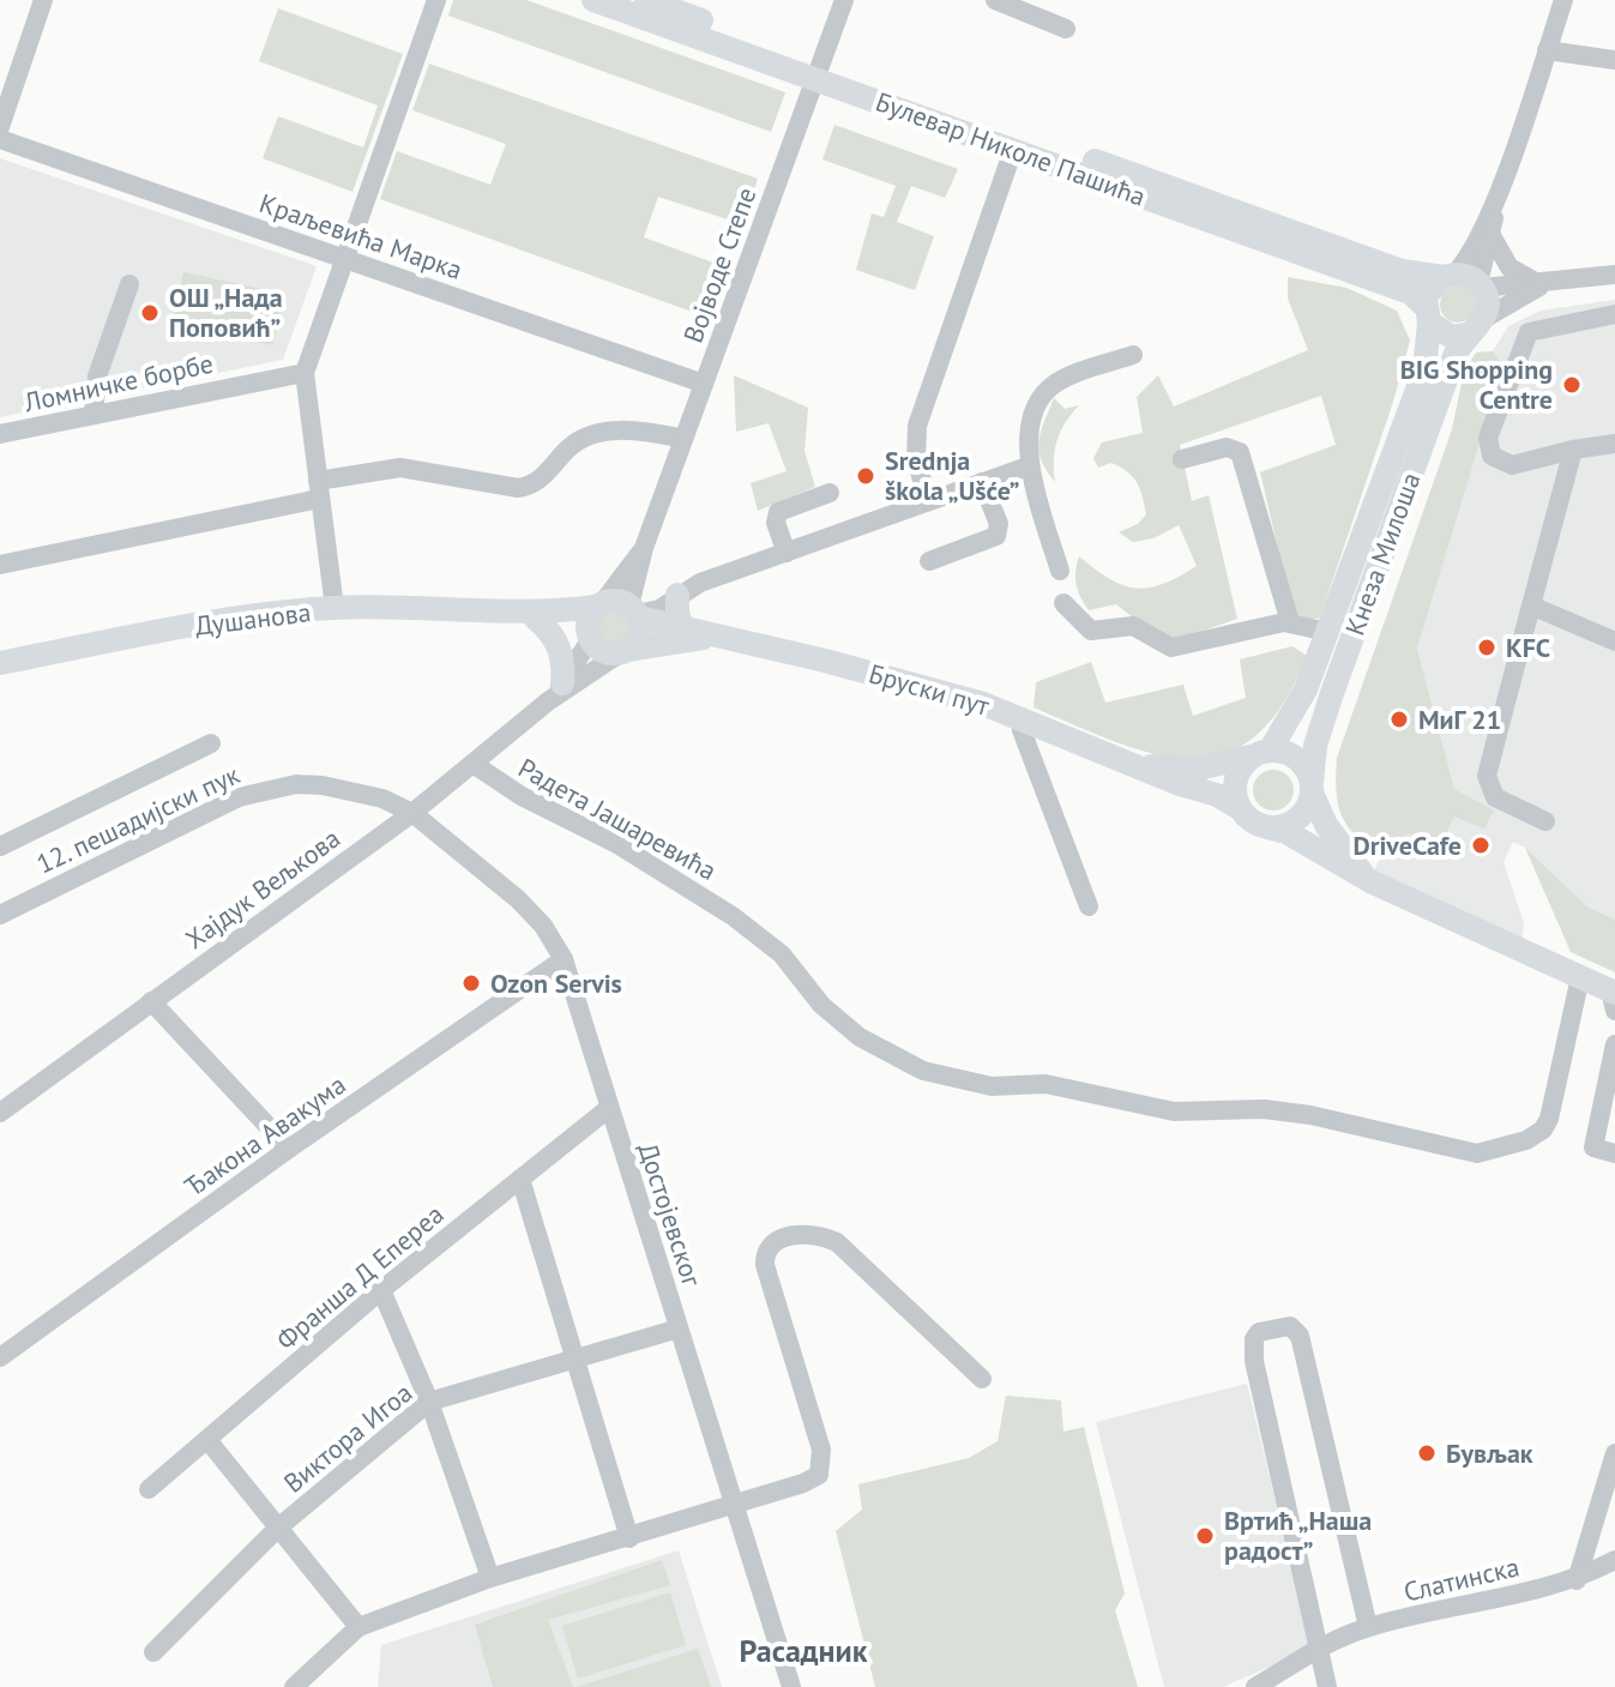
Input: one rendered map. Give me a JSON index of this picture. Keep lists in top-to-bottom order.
{
  "streets": {
    "main road": [
      "Булевар Николе Пашића",
      "Кнеза Милоша",
      "Душанова",
      "Бруски пут"
    ],
    "street": [
      "Краљевића Марка",
      "Војводе Степе",
      "Ломничке борбе",
      "12. пешадијски пук",
      "Радета Јашаревића",
      "Хајдук Вељкова",
      "Ђакона Авакума",
      "Достојевског",
      "Франша Д Епереа",
      "Виктора Игоа",
      "Слатинска"
    ]
  },
  "crossings": [
    ["Булевар Николе Пашића", "Војводе Степе"],
    ["Булевар Николе Пашића", "Кнеза Милоша"],
    ["Краљевића Марка", "Војводе Степе"],
    ["Војводе Степе", "Душанова"],
    ["Војводе Степе", "Бруски пут"],
    ["Кнеза Милоша", "Бруски пут"],
    ["Душанова", "Бруски пут"],
    ["12. пешадијски пук", "Хајдук Вељкова"],
    ["12. пешадијски пук", "Достојевског"],
    ["Радета Јашаревића", "Хајдук Вељкова"],
    ["Хајдук Вељкова", "Достојевског"],
    ["Ђакона Авакума", "Достојевског"],
    ["Достојевског", "Франша Д Епереа"],
    ["Достојевског", "Виктора Игоа"]
  ],
  "districts": ["Расадник"],
  "places": [
    "ОШ „Нада Поповић”",
    "BIG Shopping Centre",
    "Srednja škola „Ušće”",
    "KFC",
    "МиГ 21",
    "DriveCafe",
    "Ozon Servis",
    "Бувљак",
    "Вртић „Наша радост”"
  ]
}
